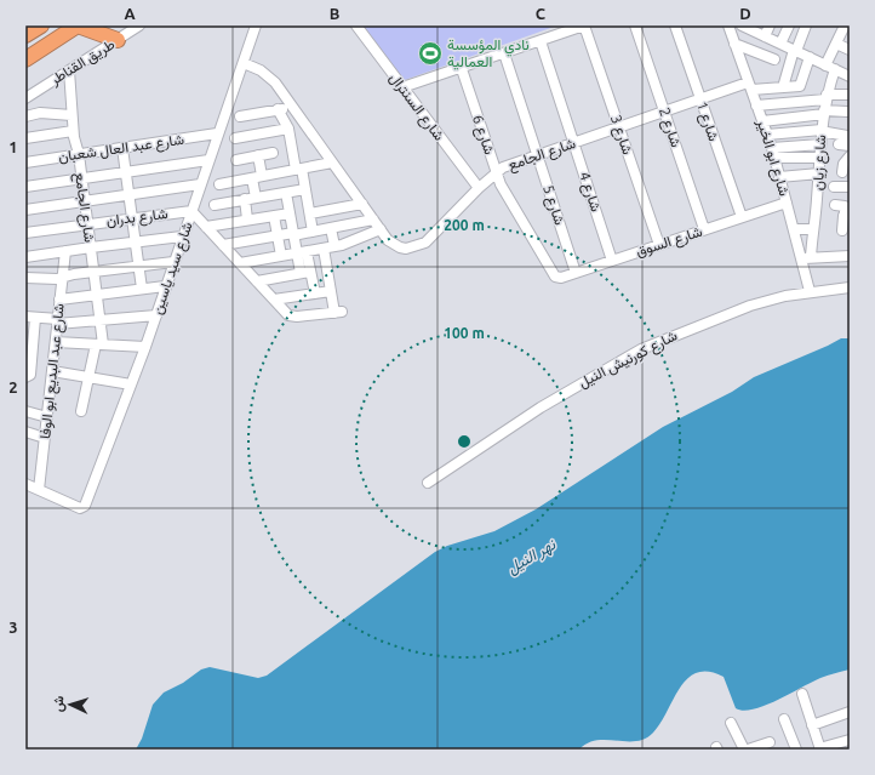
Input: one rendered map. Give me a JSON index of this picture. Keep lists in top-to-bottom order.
{
  "streets": {
    "street": [
      "طريق القناطر",
      "شارع السنترال",
      "شارع 1",
      "شارع 2",
      "شارع 6",
      "شارع 3",
      "شارع عبد العال شعبان",
      "شارع الجامع",
      "شارع ابو الخير",
      "شارع زيان",
      "شارع 4",
      "شارع 5",
      "شارع بدران",
      "شارع السوق",
      "شارع سيد ياسين",
      "شارع كورنيش النيل",
      "شارع عبد البديع ابو الوفا"
    ]
  },
  "crossings": [
    ["طريق القناطر", "شارع الجامع"],
    ["شارع السنترال", "شارع الجامع"],
    ["شارع 1", "شارع الجامع"],
    ["شارع 1", "شارع السوق"],
    ["شارع 2", "شارع الجامع"],
    ["شارع 2", "شارع السوق"],
    ["شارع 6", "شارع الجامع"],
    ["شارع 6", "شارع السوق"],
    ["شارع 3", "شارع الجامع"],
    ["شارع 3", "شارع السوق"],
    ["شارع عبد العال شعبان", "شارع الجامع"],
    ["شارع عبد العال شعبان", "شارع سيد ياسين"],
    ["شارع الجامع", "شارع ابو الخير"],
    ["شارع الجامع", "شارع 4"],
    ["شارع الجامع", "شارع 5"],
    ["شارع الجامع", "شارع بدران"],
    ["شارع الجامع", "شارع سيد ياسين"],
    ["شارع ابو الخير", "شارع زيان"],
    ["شارع ابو الخير", "شارع السوق"],
    ["شارع ابو الخير", "شارع كورنيش النيل"],
    ["شارع 4", "شارع السوق"],
    ["شارع 5", "شارع السوق"],
    ["شارع بدران", "شارع سيد ياسين"],
    ["شارع سيد ياسين", "شارع عبد البديع ابو الوفا"]
  ],
  "water": ["نهر النيل"],
  "places": {
    "sports": ["نادي المؤسسة العمالية"]
  },
  "north": "left",
  "grid": {
    "columns": [
      "A",
      "B",
      "C",
      "D"
    ],
    "rows": ["1", "2", "3"]
  },
  "rings": ["200 m", "100 m"]
}
